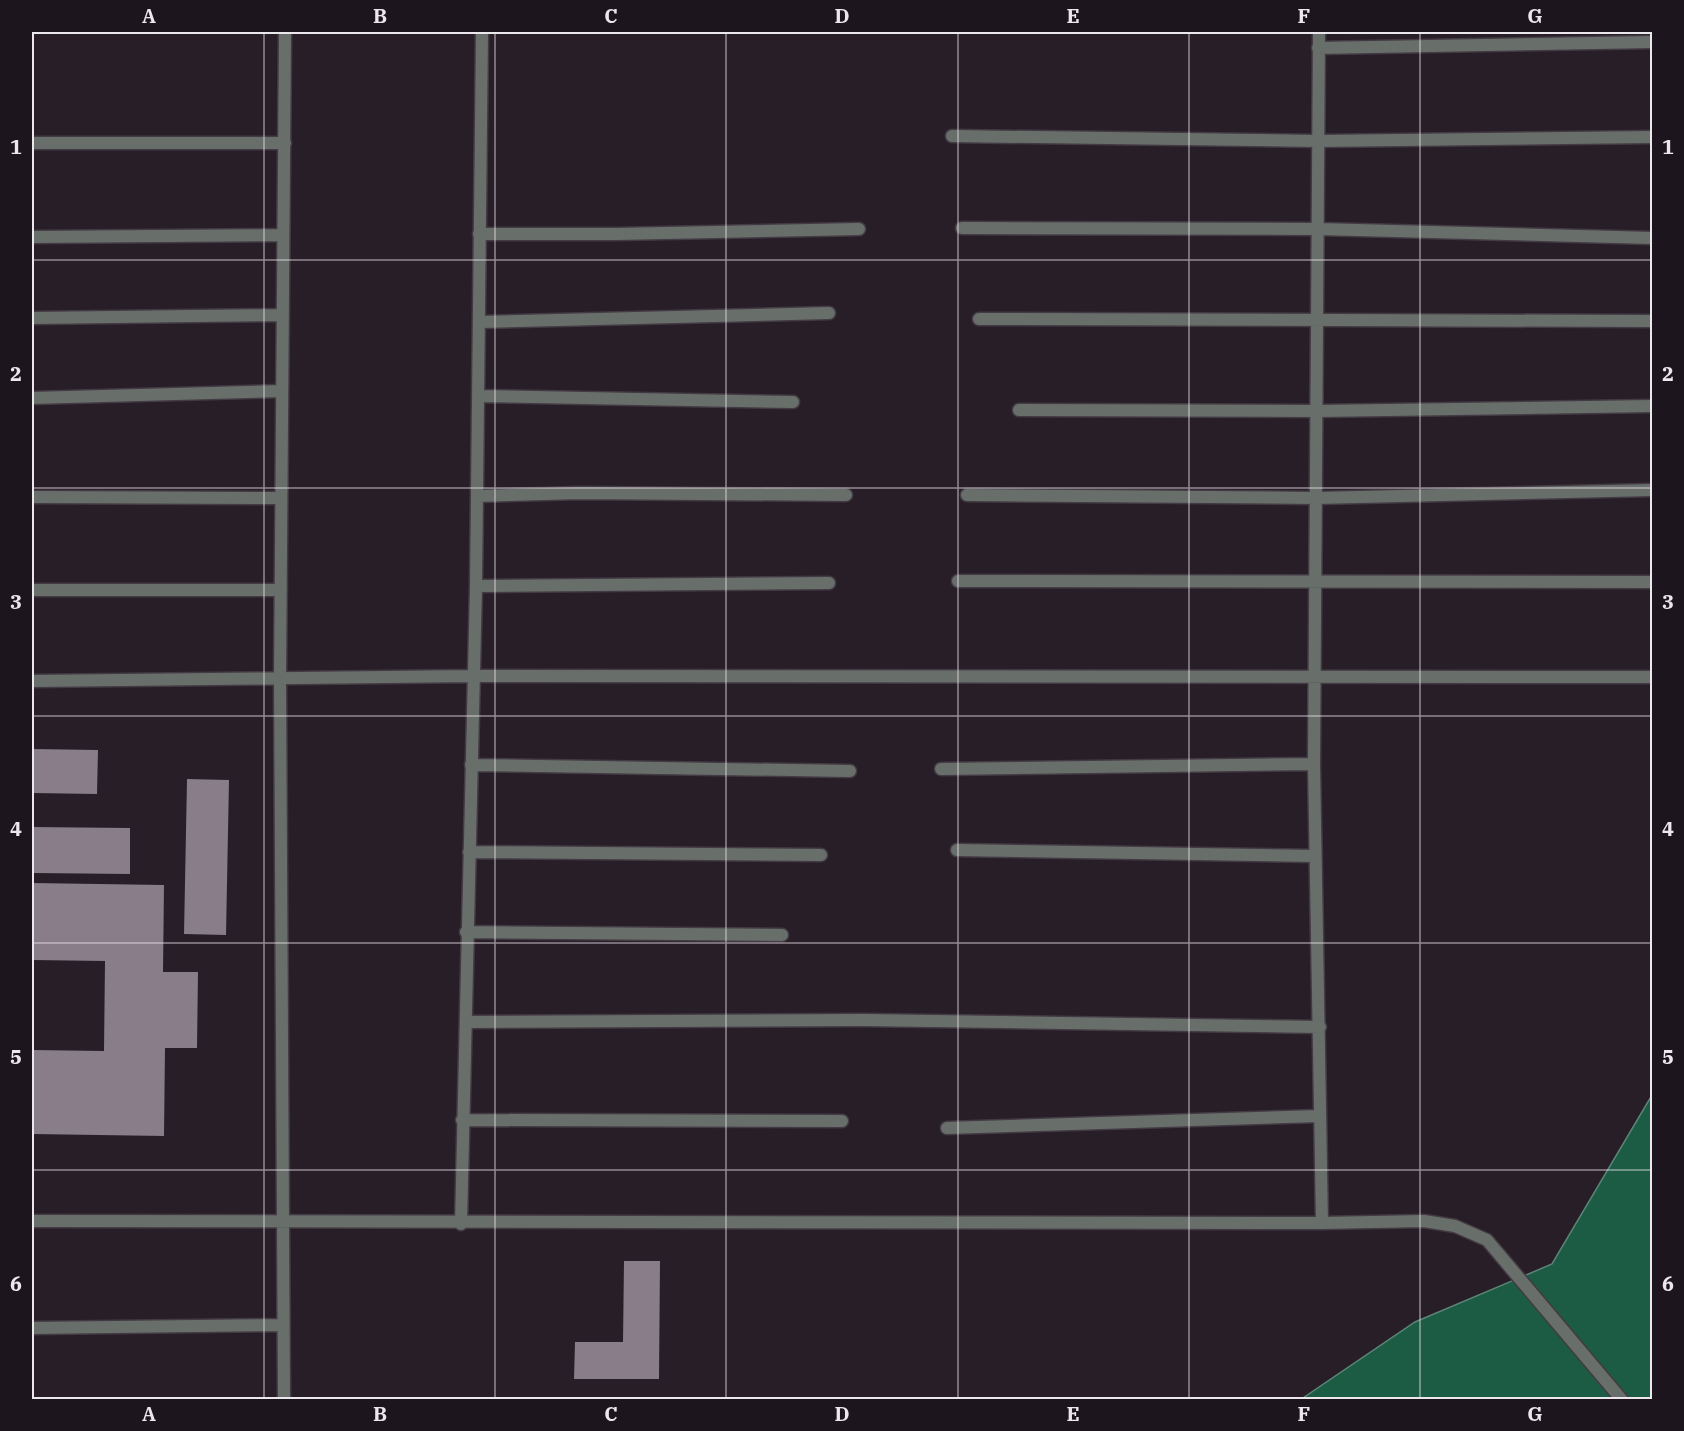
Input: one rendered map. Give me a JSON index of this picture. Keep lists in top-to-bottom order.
{
  "grid": {
    "columns": [
      "A",
      "B",
      "C",
      "D",
      "E",
      "F",
      "G"
    ],
    "rows": [
      "1",
      "2",
      "3",
      "4",
      "5",
      "6"
    ]
  }
}
